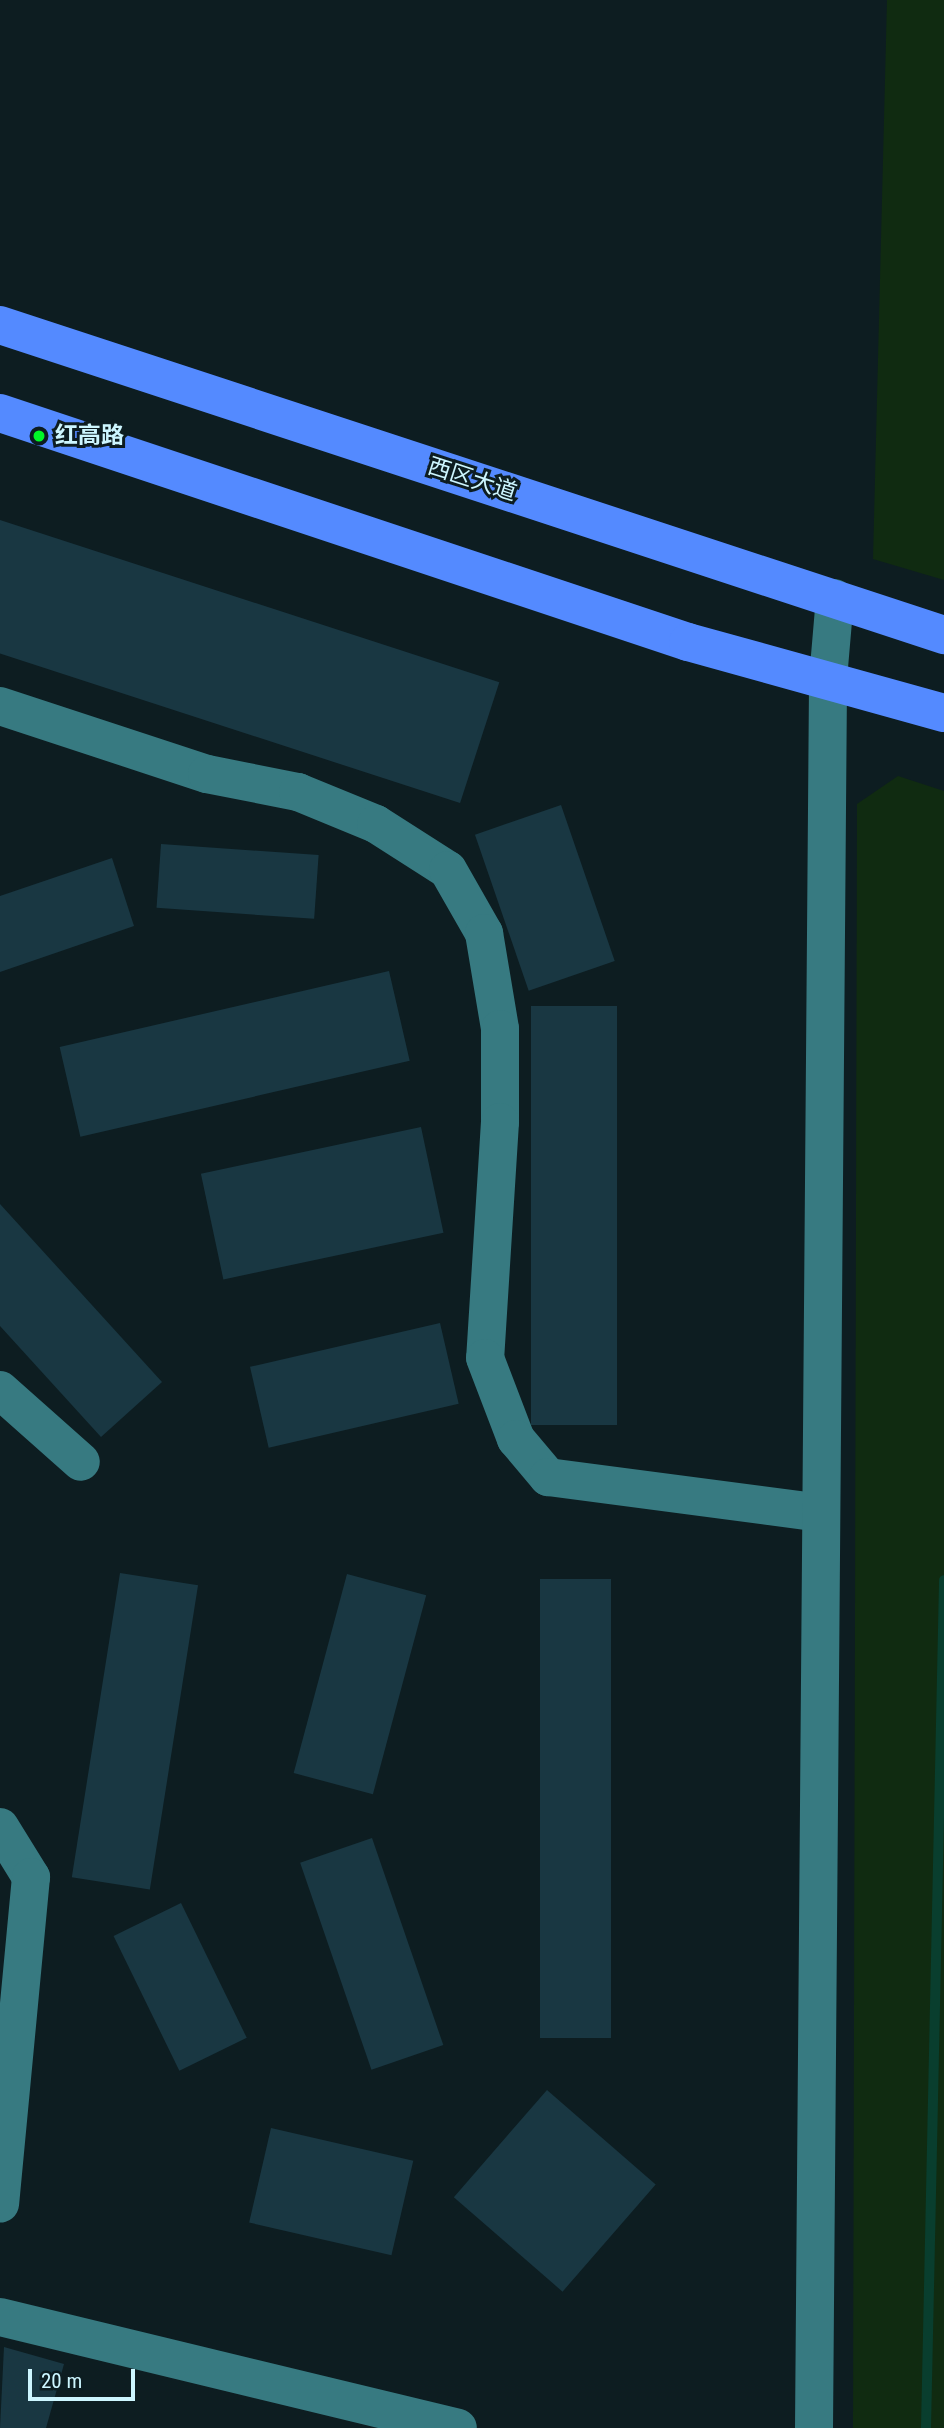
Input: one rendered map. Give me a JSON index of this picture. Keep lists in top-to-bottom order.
{
  "streets": {
    "main road": ["西区大道"]
  },
  "places": ["红高路"],
  "scale_bar": "20 m"
}
